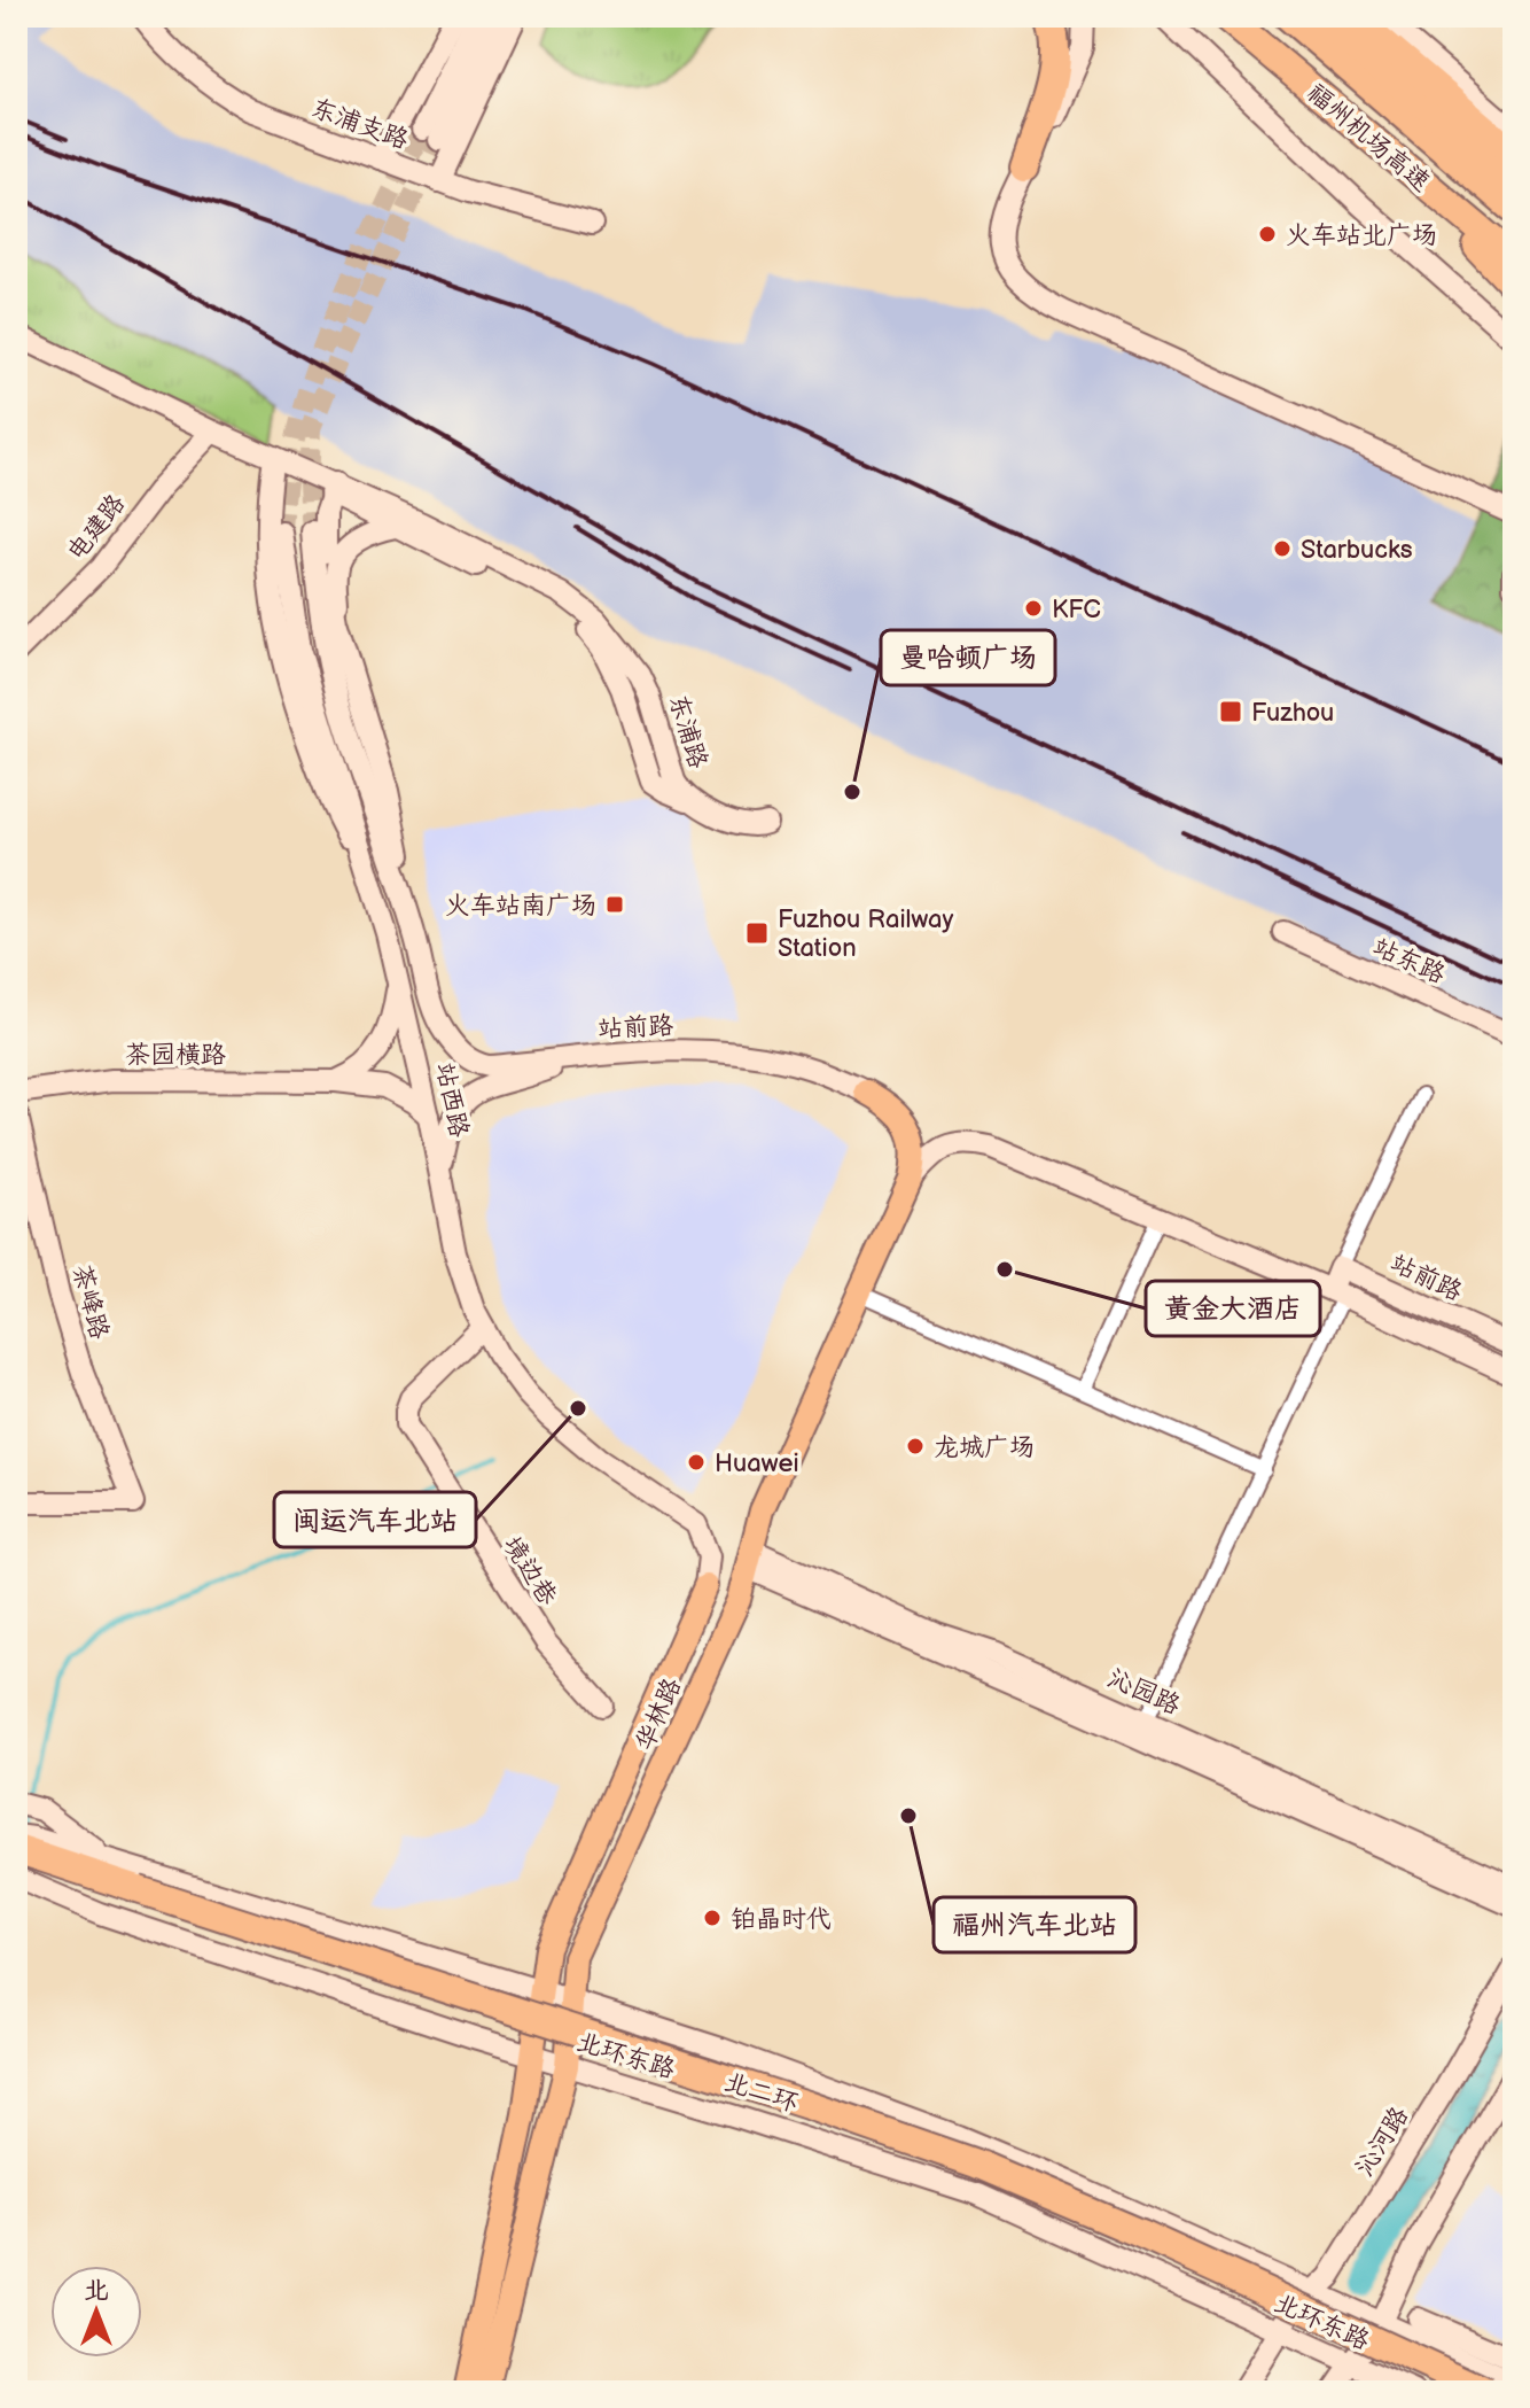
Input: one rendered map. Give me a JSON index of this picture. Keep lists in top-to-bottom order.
{
  "streets": {
    "highway": ["福州机场高速", "北二环"],
    "main road": [
      "东浦支路",
      "电建路",
      "东浦路",
      "站东路",
      "站前路",
      "茶园横路",
      "站西路",
      "茶峰路",
      "境边巷",
      "沁园路",
      "华林路",
      "北环东路",
      "沁河路"
    ]
  },
  "crossings": [
    ["电建路", "东浦路"],
    ["站前路", "华林路"],
    ["茶园横路", "站西路"],
    ["站西路", "境边巷"],
    ["站西路", "华林路"],
    ["华林路", "北环东路"],
    ["北环东路", "北二环"],
    ["北环东路", "沁河路"]
  ],
  "places": {
    "other": [
      "火车站北广场",
      "Starbucks",
      "KFC",
      "曼哈顿广场",
      "黄金大酒店",
      "闽运汽车北站",
      "龙城广场",
      "Huawei",
      "福州汽车北站",
      "铂晶时代"
    ],
    "transit": ["Fuzhou", "火车站南广场", "Fuzhou Railway Station"]
  },
  "north": "top"
}
